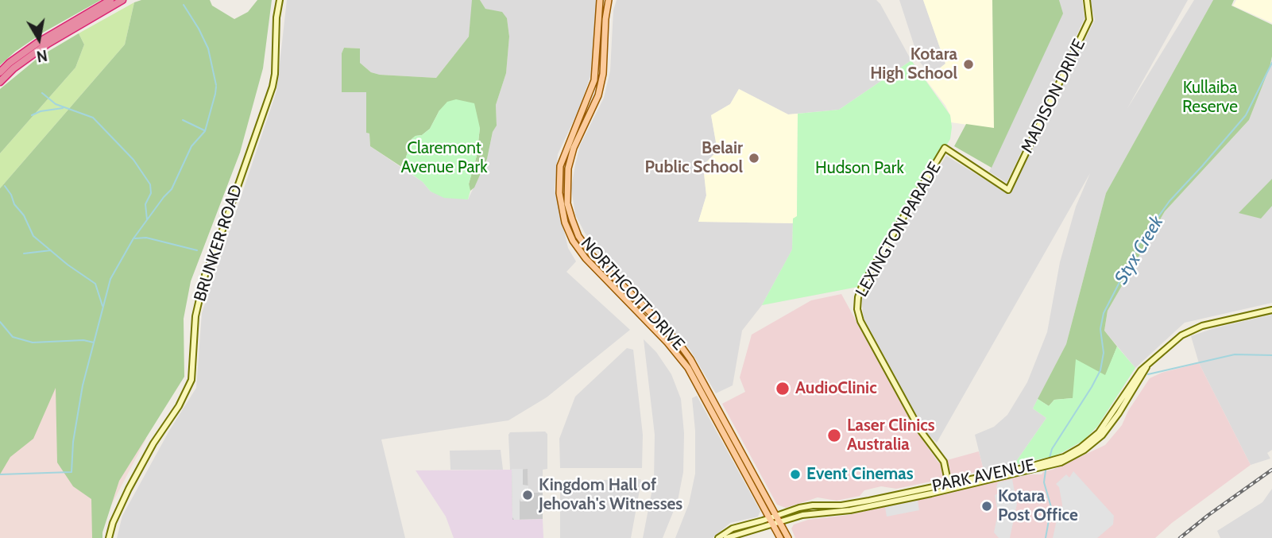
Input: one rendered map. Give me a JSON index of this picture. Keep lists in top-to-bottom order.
{
  "streets": {
    "main road": [
      "MADISON DRIVE",
      "LEXINGTON PARADE",
      "BRUNKER ROAD",
      "NORTHCOTT DRIVE",
      "PARK AVENUE"
    ]
  },
  "crossings": [
    ["MADISON DRIVE", "LEXINGTON PARADE"],
    ["LEXINGTON PARADE", "PARK AVENUE"],
    ["NORTHCOTT DRIVE", "PARK AVENUE"]
  ],
  "water": ["Styx Creek"],
  "parks": ["Kullaiba Reserve", "Claremont Avenue Park", "Hudson Park"],
  "places": [
    "Kotara High School",
    "Belair Public School",
    "AudioClinic",
    "Laser Clinics Australia",
    "Event Cinemas",
    "Kingdom Hall of Jehovah's Witnesses",
    "Kotara Post Office"
  ],
  "north": "bottom"
}
